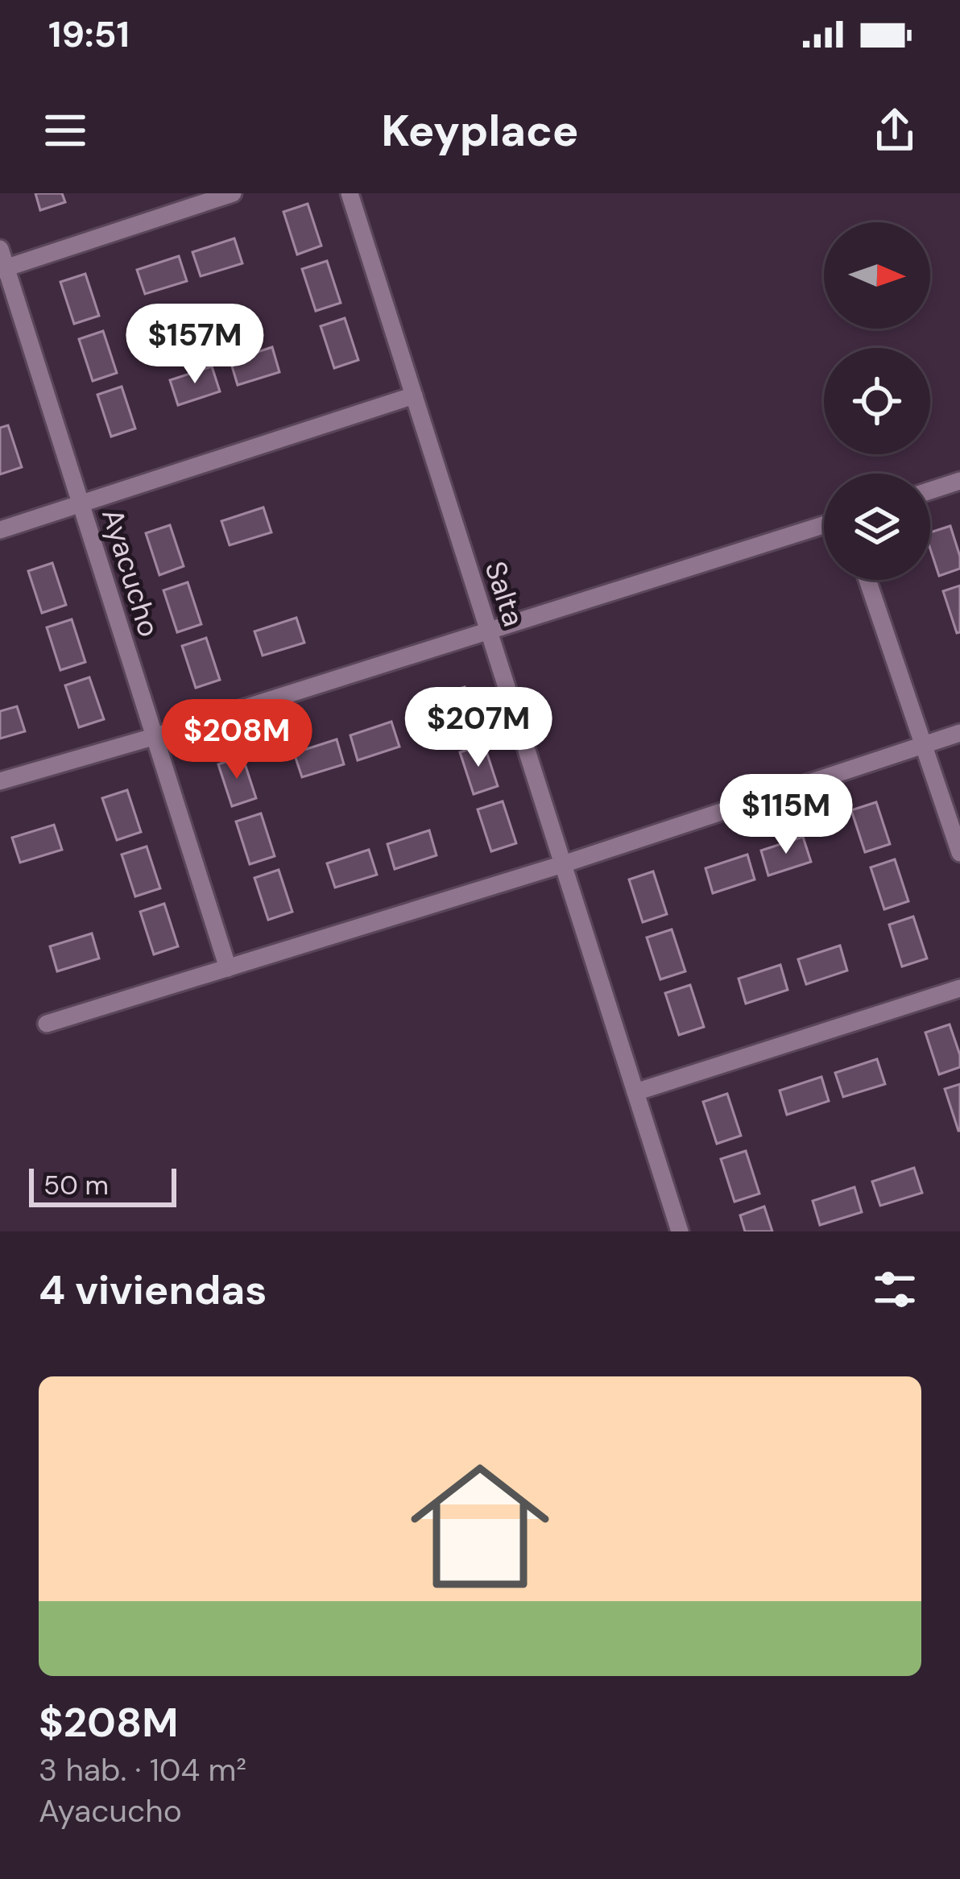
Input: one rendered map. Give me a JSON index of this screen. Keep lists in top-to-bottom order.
{
  "streets": {
    "street": ["Ayacucho", "Salta"]
  },
  "scale_bar": "50 m",
  "north": "right",
  "page": {
    "status": "19:51",
    "header": "Keyplace",
    "price": [
      "$157M",
      "$207M",
      "$208M",
      "$115M"
    ],
    "scale": "50 m",
    "heading": "4 viviendas",
    "list": [
      {
        "name": "$208M",
        "note": "3 hab. · 104 m² · Ayacucho"
      }
    ]
  }
}
